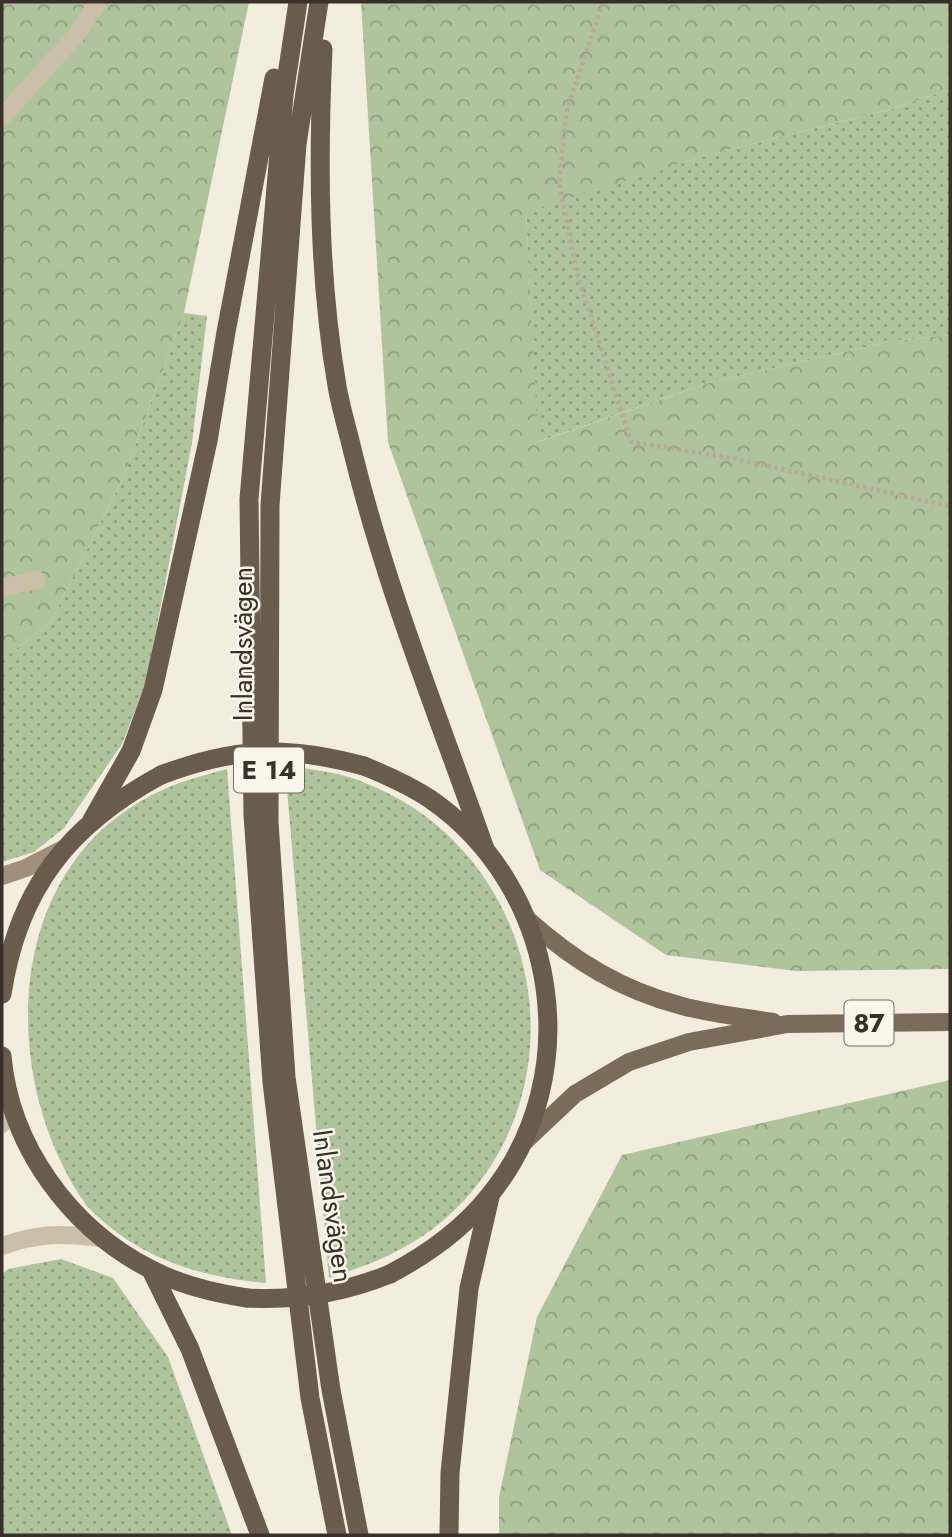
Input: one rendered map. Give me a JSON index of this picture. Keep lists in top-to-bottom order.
{
  "streets": {
    "highway": ["Inlandsvägen", "E 14"],
    "main road": ["87"]
  }
}
